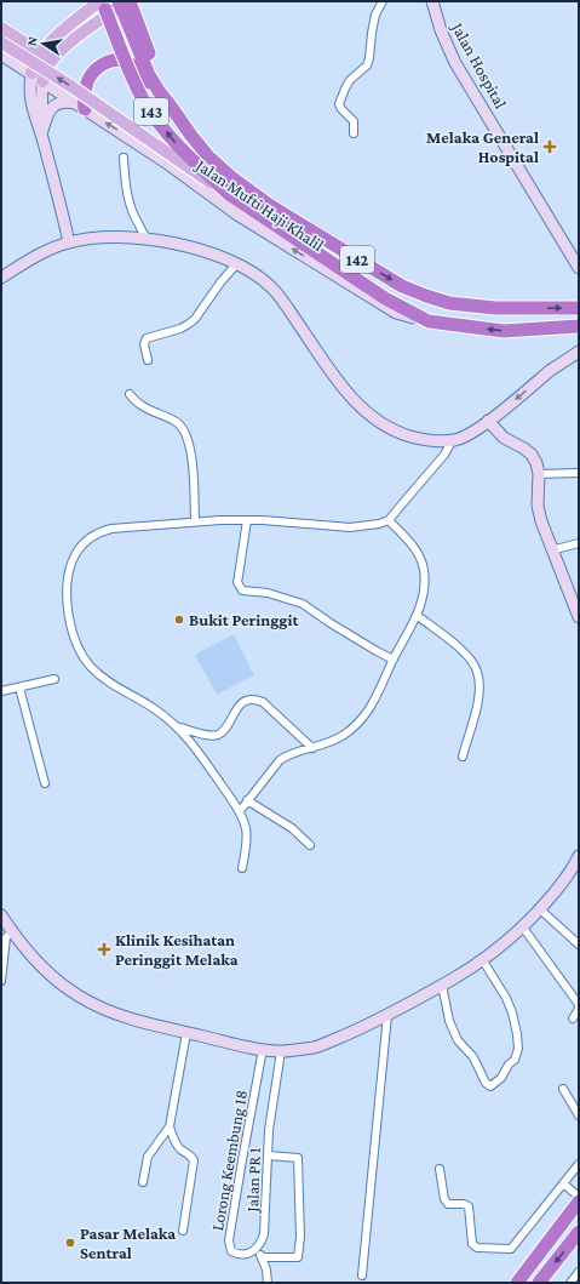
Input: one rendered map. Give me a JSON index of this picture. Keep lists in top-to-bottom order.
{
  "streets": {
    "highway": ["143", "Jalan Mufti Haji Khalil", "142"],
    "street": ["Jalan Hospital", "Lorong Keembung 18", "Jalan PR 1"]
  },
  "crossings": [
    ["143", "Jalan Mufti Haji Khalil"],
    ["143", "142"],
    ["Jalan Mufti Haji Khalil", "142"],
    ["Lorong Keembung 18", "Jalan PR 1"]
  ],
  "places": {
    "health": ["Melaka General Hospital", "Klinik Kesihatan Peringgit Melaka"],
    "other": ["Bukit Peringgit", "Pasar Melaka Sentral"]
  },
  "north": "left"
}
